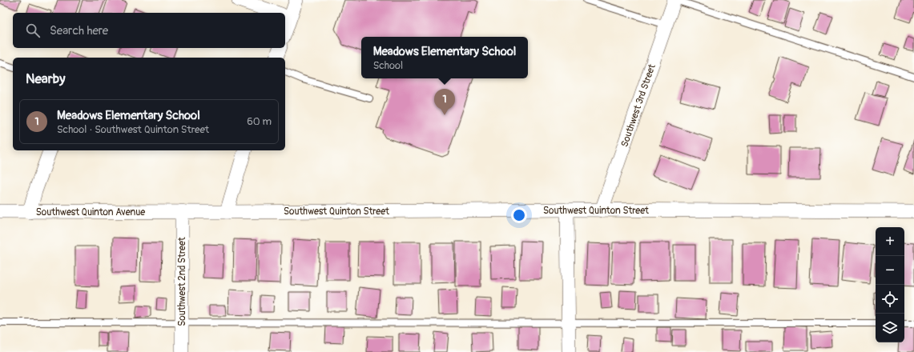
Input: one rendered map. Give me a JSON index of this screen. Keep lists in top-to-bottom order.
{
  "streets": {
    "street": [
      "Southwest 3rd Street",
      "Southwest Quinton Street",
      "Southwest Quinton Avenue",
      "Southwest 2nd Street"
    ]
  },
  "crossings": [
    ["Southwest 3rd Street", "Southwest Quinton Street"],
    ["Southwest Quinton Street", "Southwest Quinton Avenue"],
    ["Southwest Quinton Street", "Southwest 2nd Street"],
    ["Southwest Quinton Avenue", "Southwest 2nd Street"]
  ],
  "page": {
    "search": "Search here",
    "popup": ["Meadows Elementary School", "School"],
    "heading": "Nearby",
    "pins": "1",
    "list": [
      {
        "mark": "1",
        "name": "Meadows Elementary School",
        "note": "School · Southwest Quinton Street",
        "value": "60 m"
      }
    ],
    "map_buttons": ["+", "−"]
  }
}
